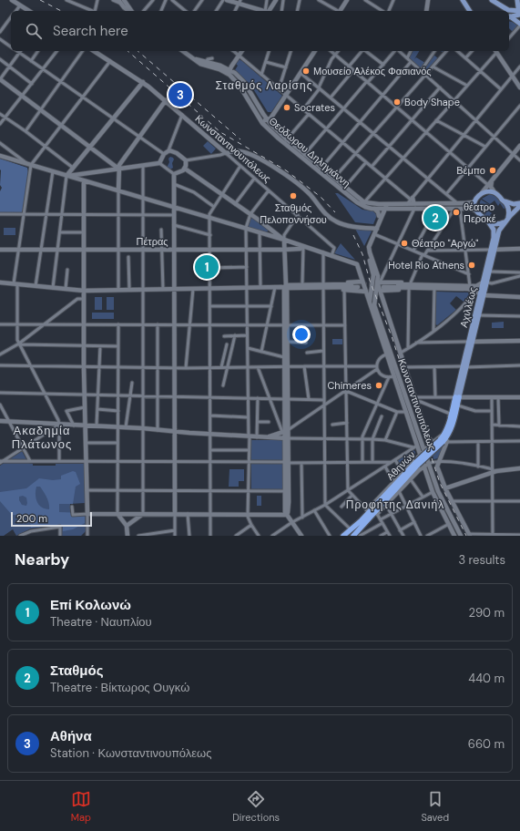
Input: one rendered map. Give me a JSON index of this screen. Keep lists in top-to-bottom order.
{
  "streets": {
    "highway": ["Αθηνών"],
    "main road": ["Αχιλλέως"],
    "street": ["Κωνσταντινουπόλεως", "Θεόδωρου Δηληγιάννη", "Πέτρας"]
  },
  "crossings": [
    ["Κωνσταντινουπόλεως", "Αχιλλέως"],
    ["Κωνσταντινουπόλεως", "Αθηνών"],
    ["Θεόδωρου Δηληγιάννη", "Αχιλλέως"],
    ["Αχιλλέως", "Αθηνών"]
  ],
  "districts": ["Σταθμός Λαρίσης", "Ακαδημία Πλάτωνος", "Προφήτης Δανιήλ"],
  "places": [
    "Μουσείο Αλέκος Φασιανός",
    "Body Shape",
    "Socrates",
    "Βέμπο",
    "Σταθμός Πελοποννήσου",
    "θέατρο Περοκέ",
    "Θέατρο \"Αργώ\"",
    "Hotel Rio Athens",
    "Chimeres"
  ],
  "scale_bar": "200 m",
  "page": {
    "search": "Search here",
    "pins": ["3", "2", "1"],
    "scale": "200 m",
    "heading": ["Nearby", "3 results"],
    "list": [
      {
        "mark": "1",
        "name": "Επί Κολωνώ",
        "note": "Theatre · Ναυπλίου",
        "value": "290 m"
      },
      {
        "mark": "2",
        "name": "Σταθμός",
        "note": "Theatre · Βίκτωρος Ουγκώ",
        "value": "440 m"
      },
      {
        "mark": "3",
        "name": "Αθήνα",
        "note": "Station · Κωνσταντινουπόλεως",
        "value": "660 m"
      }
    ],
    "nav": ["Map", "Directions", "Saved"]
  }
}
